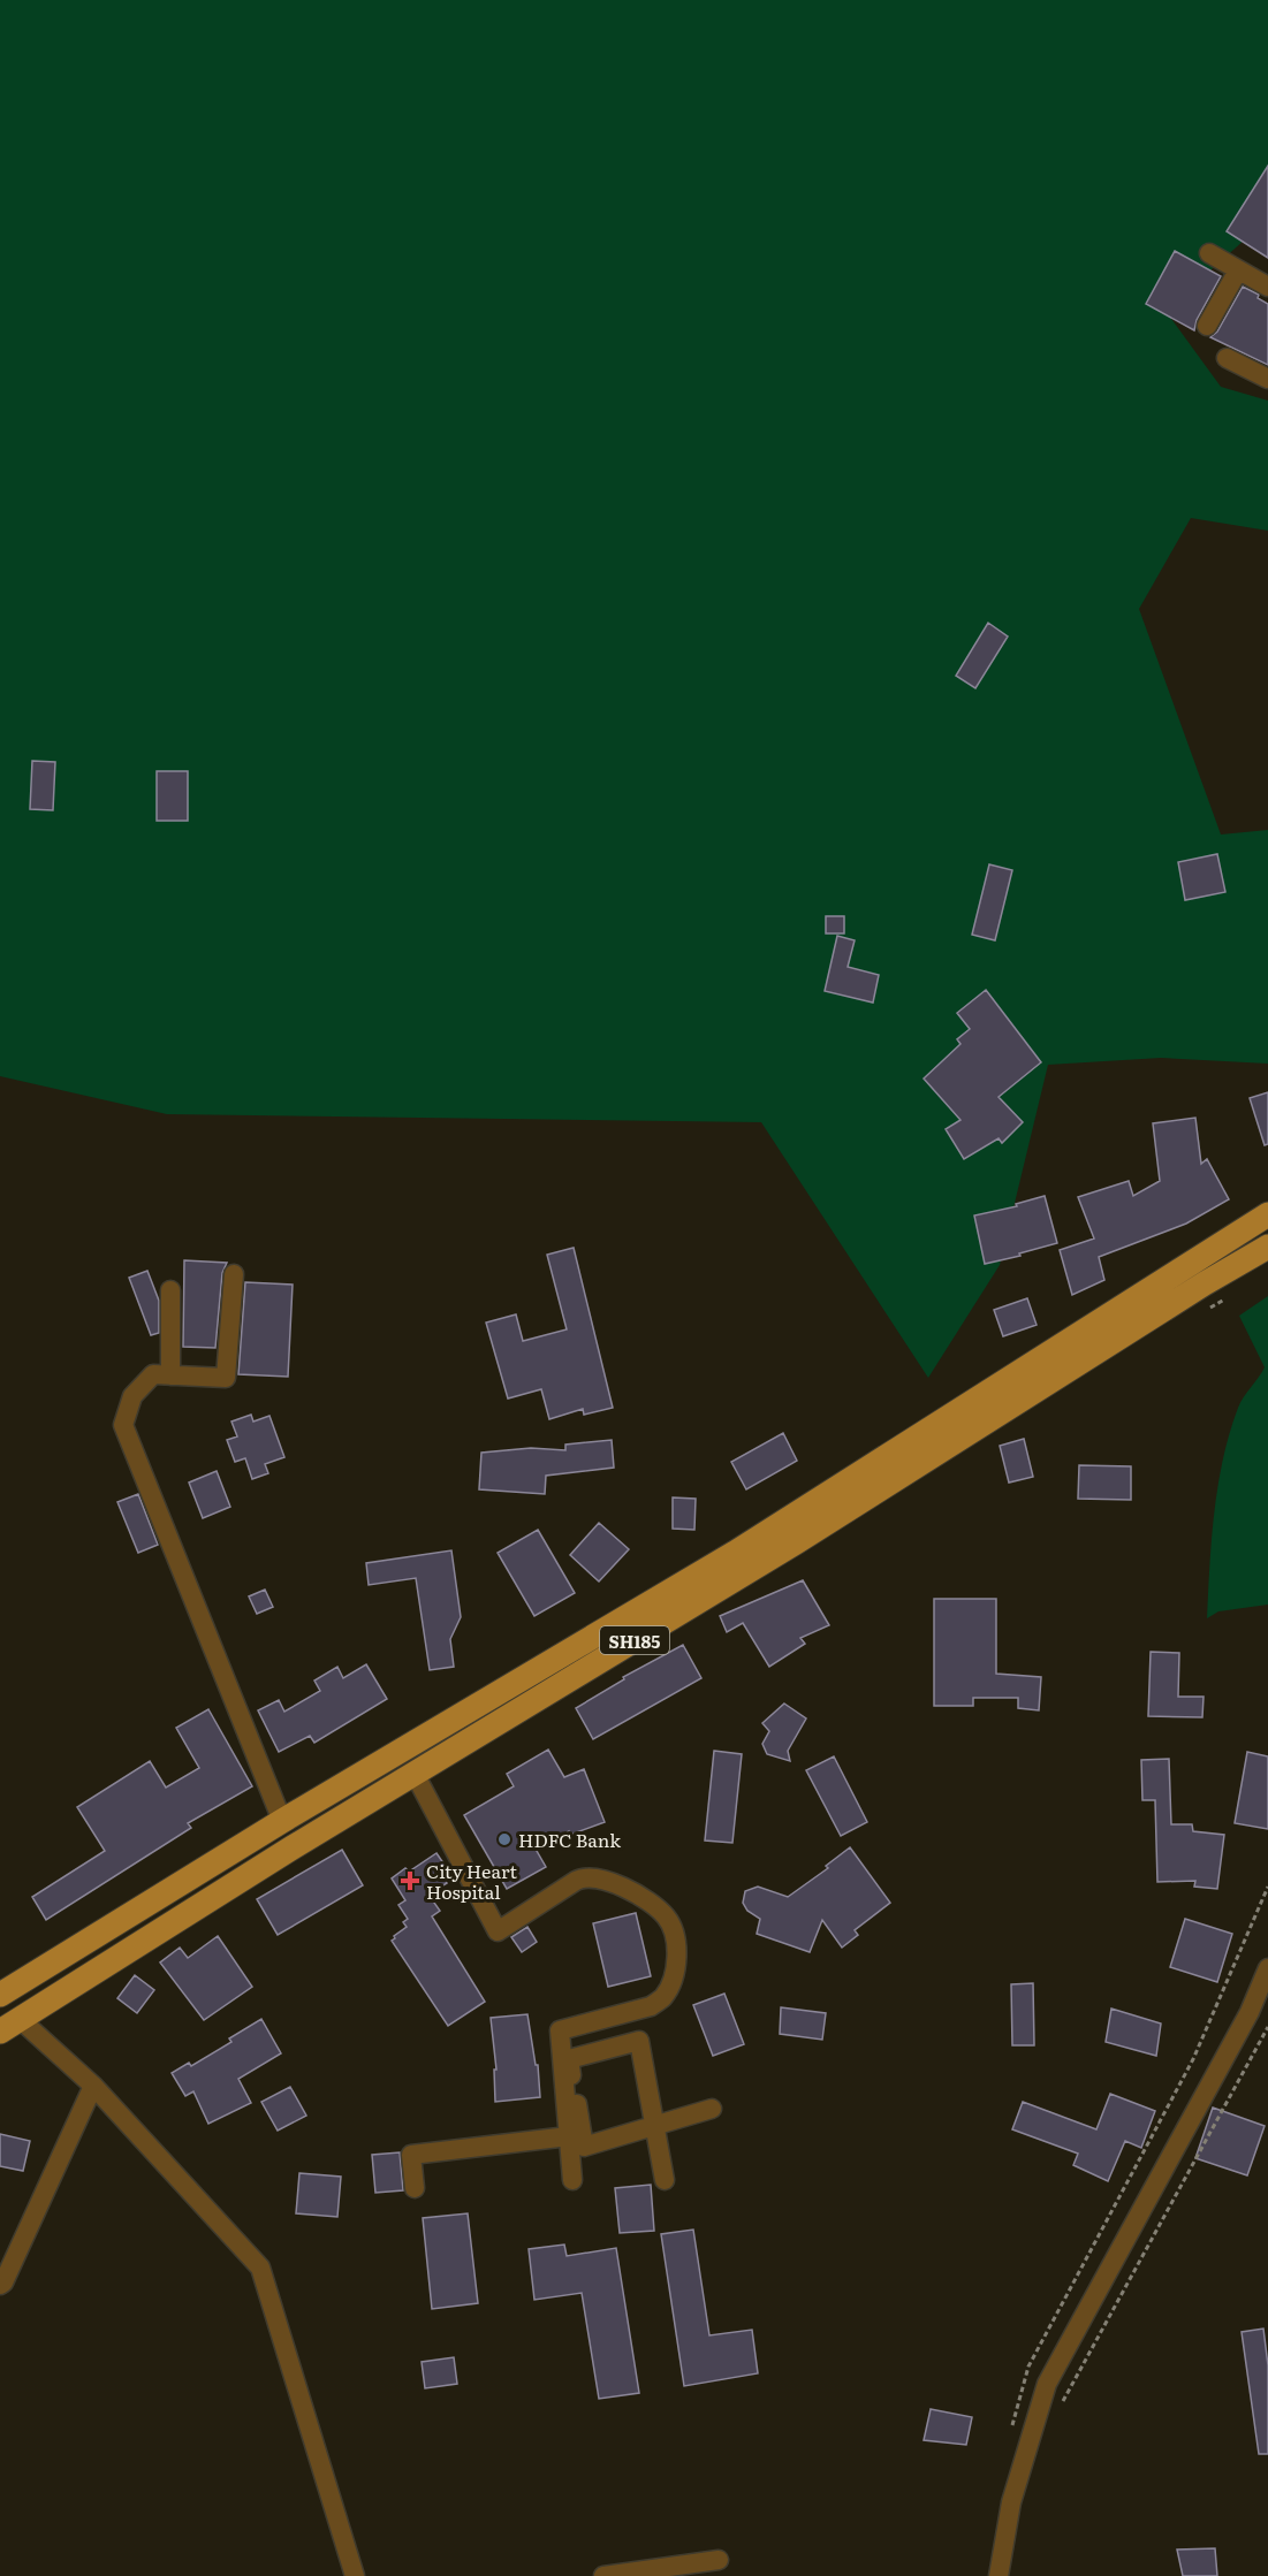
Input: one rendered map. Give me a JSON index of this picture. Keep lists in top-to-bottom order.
{
  "streets": {
    "main road": ["SH185"]
  },
  "places": {
    "other": ["HDFC Bank"],
    "health": ["City Heart Hospital"]
  }
}
